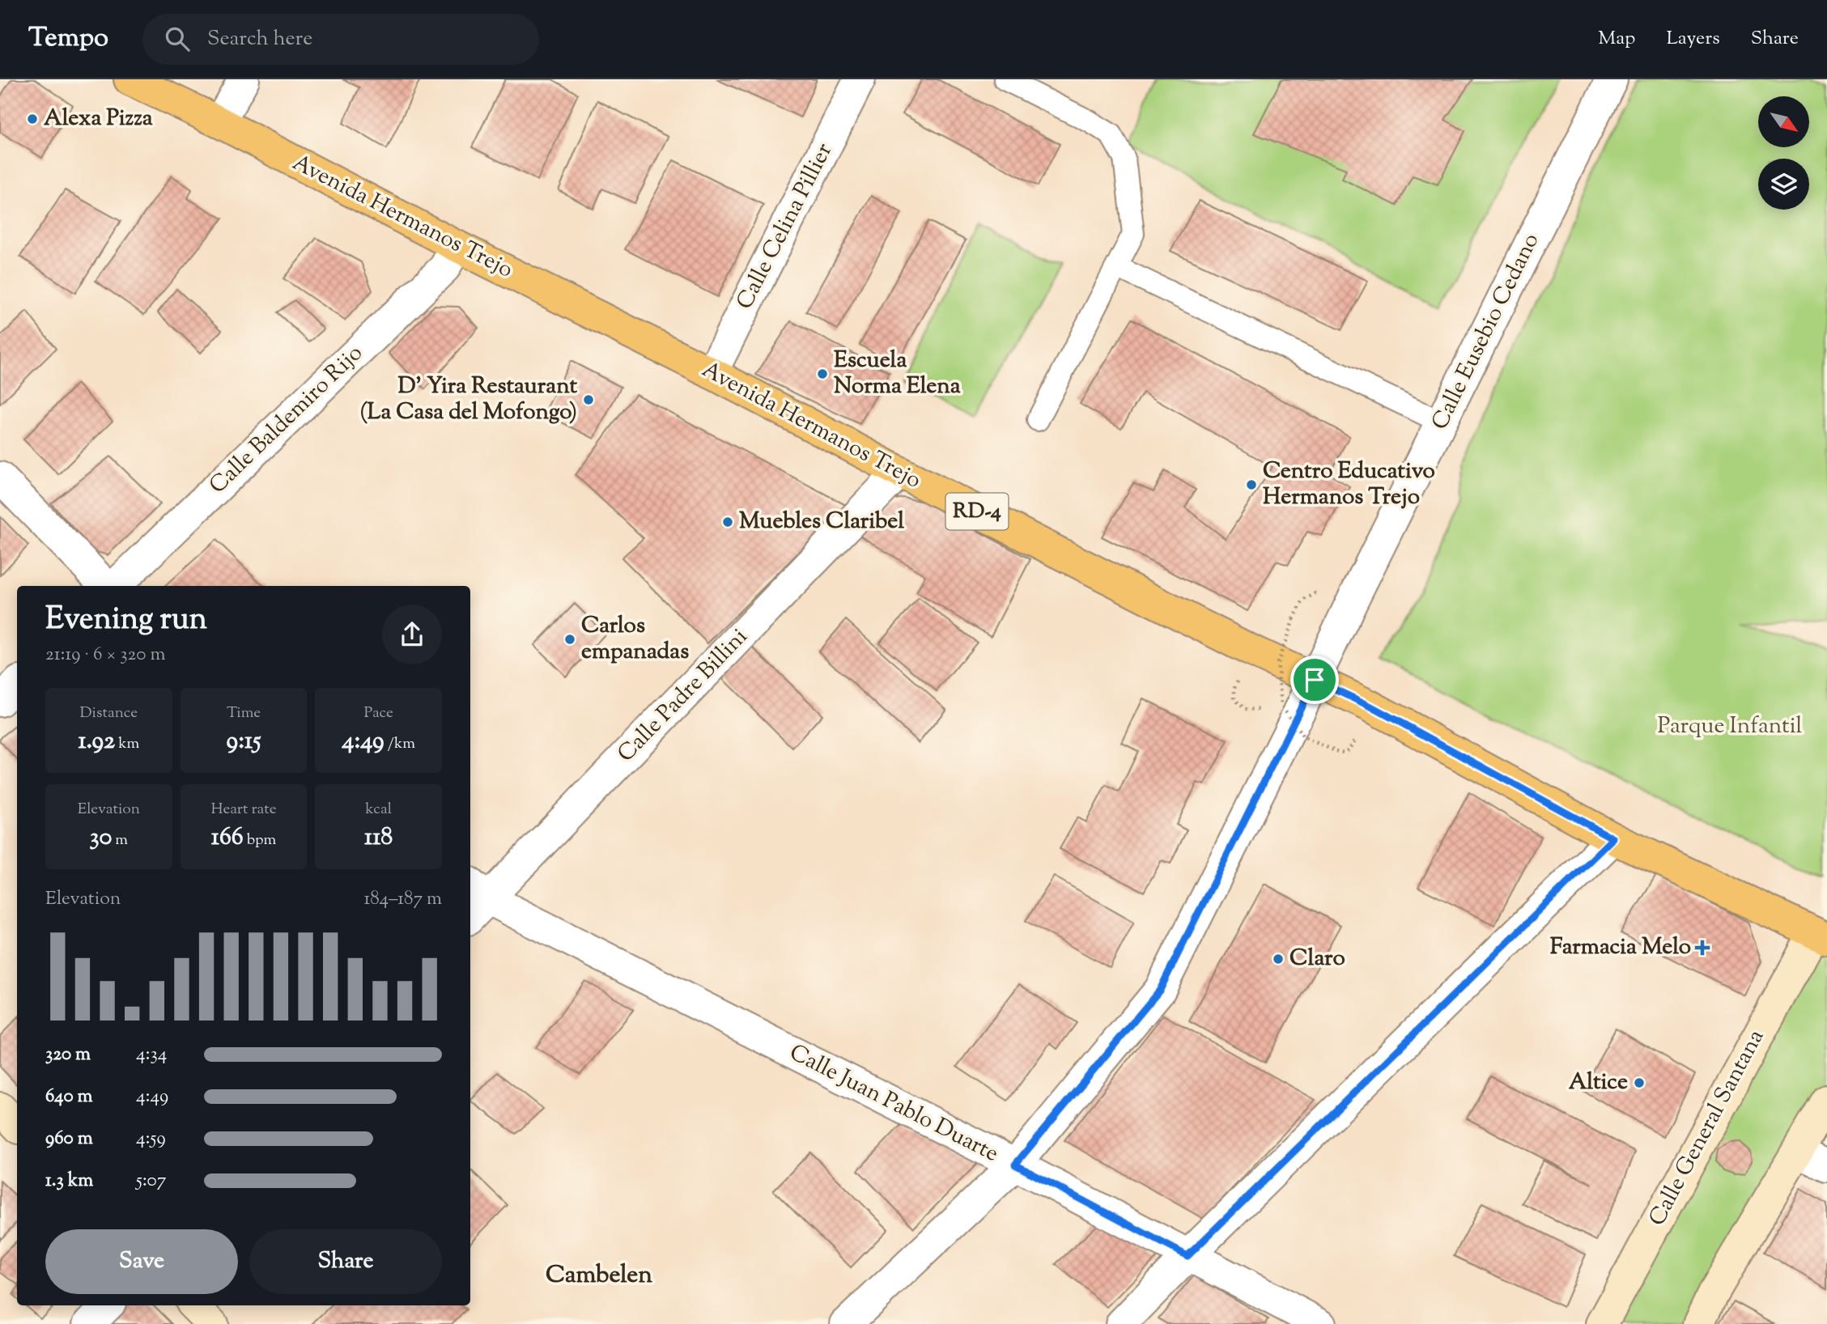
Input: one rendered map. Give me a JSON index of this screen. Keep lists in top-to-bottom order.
{
  "streets": {
    "main road": ["Avenida Hermanos Trejo", "RD-4", "Calle General Santana"],
    "street": [
      "Calle Celina Pillier",
      "Calle Eusebio Cedano",
      "Calle Baldemiro Rijo",
      "Calle Padre Billini",
      "Calle Juan Pablo Duarte"
    ]
  },
  "crossings": [
    ["Avenida Hermanos Trejo", "Calle Celina Pillier"],
    ["Avenida Hermanos Trejo", "Calle Eusebio Cedano"],
    ["Avenida Hermanos Trejo", "Calle Baldemiro Rijo"],
    ["Avenida Hermanos Trejo", "Calle Padre Billini"],
    ["Avenida Hermanos Trejo", "Calle General Santana"],
    ["Calle Eusebio Cedano", "Calle Juan Pablo Duarte"],
    ["Calle Padre Billini", "Calle Juan Pablo Duarte"]
  ],
  "districts": ["Cambelen"],
  "parks": ["Parque Infantil"],
  "places": {
    "other": [
      "Alexa Pizza",
      "Escuela Norma Elena",
      "D' Yira Restaurant (La Casa del Mofongo)",
      "Centro Educativo Hermanos Trejo",
      "Muebles Claribel",
      "Carlos empanadas",
      "Claro",
      "Altice"
    ],
    "health": ["Farmacia Melo"]
  },
  "north": "bottom right",
  "page": {
    "header": "Tempo",
    "search": "Search here",
    "nav": ["Map", "Layers", "Share"],
    "heading": ["Evening run", "21:19 · 6 × 320 m"],
    "stats": [
      ["Distance", "1.92 km"],
      ["Time", "9:15"],
      ["Pace", "4:49 /km"],
      ["Elevation", "30 m"],
      ["Heart rate", "166 bpm"],
      ["kcal", "118"]
    ],
    "chart": ["Elevation", "184–187 m"],
    "list": [
      {
        "name": "320 m",
        "note": "4:34"
      },
      {
        "name": "640 m",
        "note": "4:49"
      },
      {
        "name": "960 m",
        "note": "4:59"
      },
      {
        "name": "1.3 km",
        "note": "5:07"
      }
    ],
    "buttons": ["Save", "Share"]
  }
}
